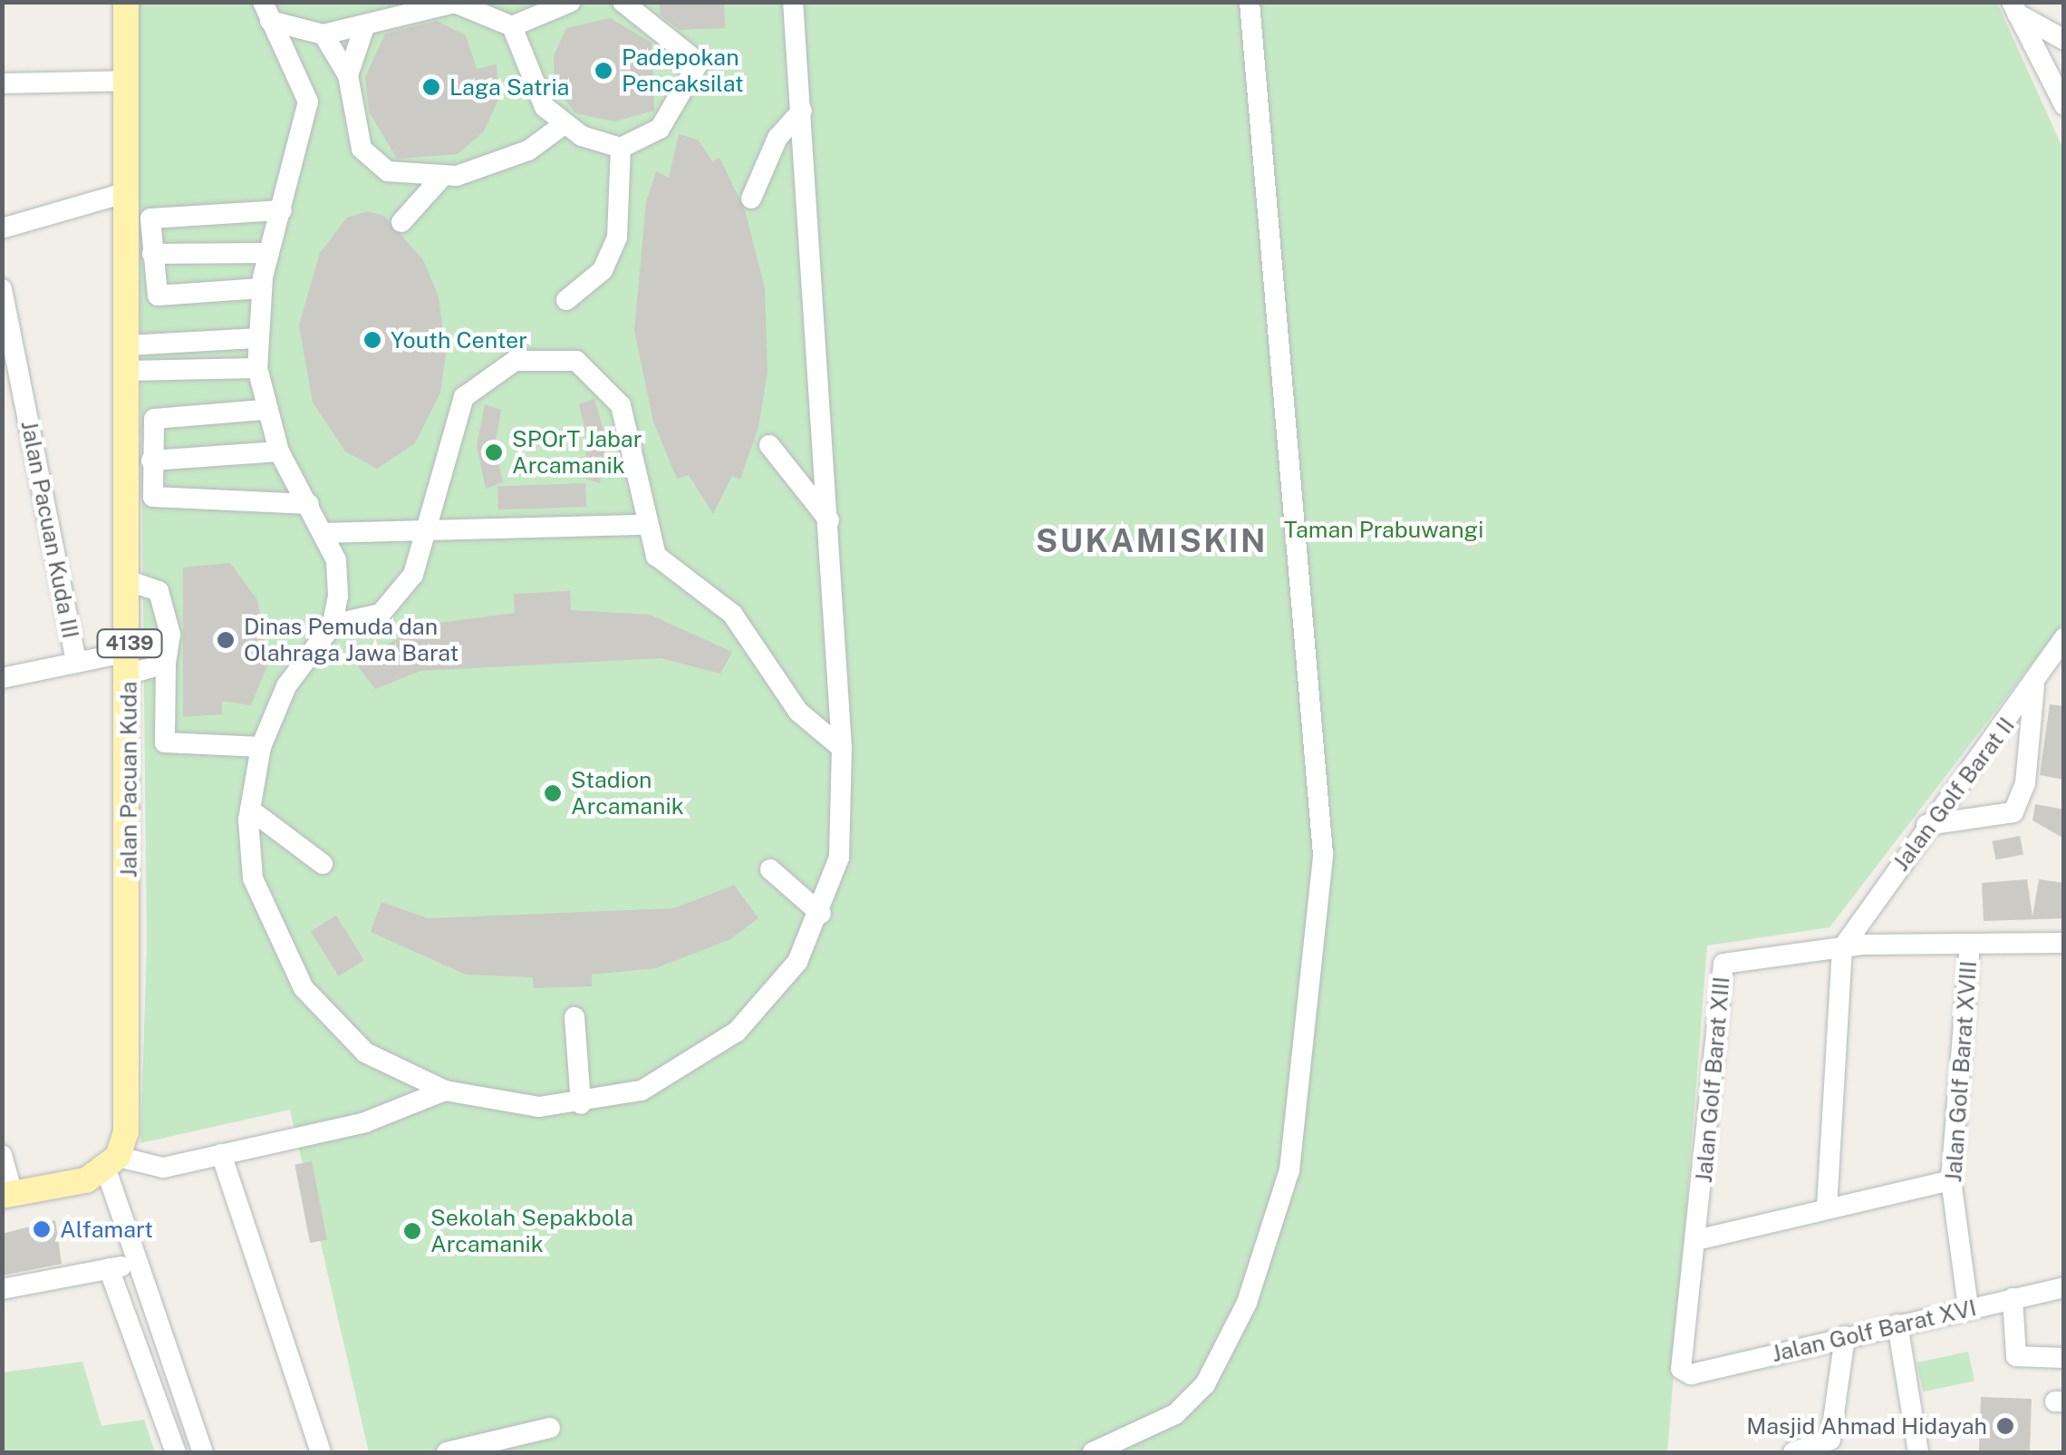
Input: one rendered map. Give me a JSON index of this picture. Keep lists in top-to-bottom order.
{
  "streets": {
    "main road": ["4139", "Jalan Pacuan Kuda"],
    "street": [
      "Jalan Pacuan Kuda III",
      "Jalan Golf Barat II",
      "Jalan Golf Barat XVIII",
      "Jalan Golf Barat XIII",
      "Jalan Golf Barat XVI"
    ]
  },
  "crossings": [
    ["Jalan Golf Barat II", "Jalan Golf Barat XIII"],
    ["Jalan Golf Barat XVIII", "Jalan Golf Barat XIII"],
    ["Jalan Golf Barat XVIII", "Jalan Golf Barat XVI"],
    ["Jalan Golf Barat XIII", "Jalan Golf Barat XVI"]
  ],
  "districts": ["SUKAMISKIN"],
  "parks": ["Taman Prabuwangi"],
  "places": [
    "Padepokan Pencaksilat",
    "Laga Satria",
    "Youth Center",
    "SPOrT Jabar Arcamanik",
    "Dinas Pemuda dan Olahraga Jawa Barat",
    "Stadion Arcamanik",
    "Alfamart",
    "Sekolah Sepakbola Arcamanik",
    "Masjid Ahmad Hidayah"
  ]
}
